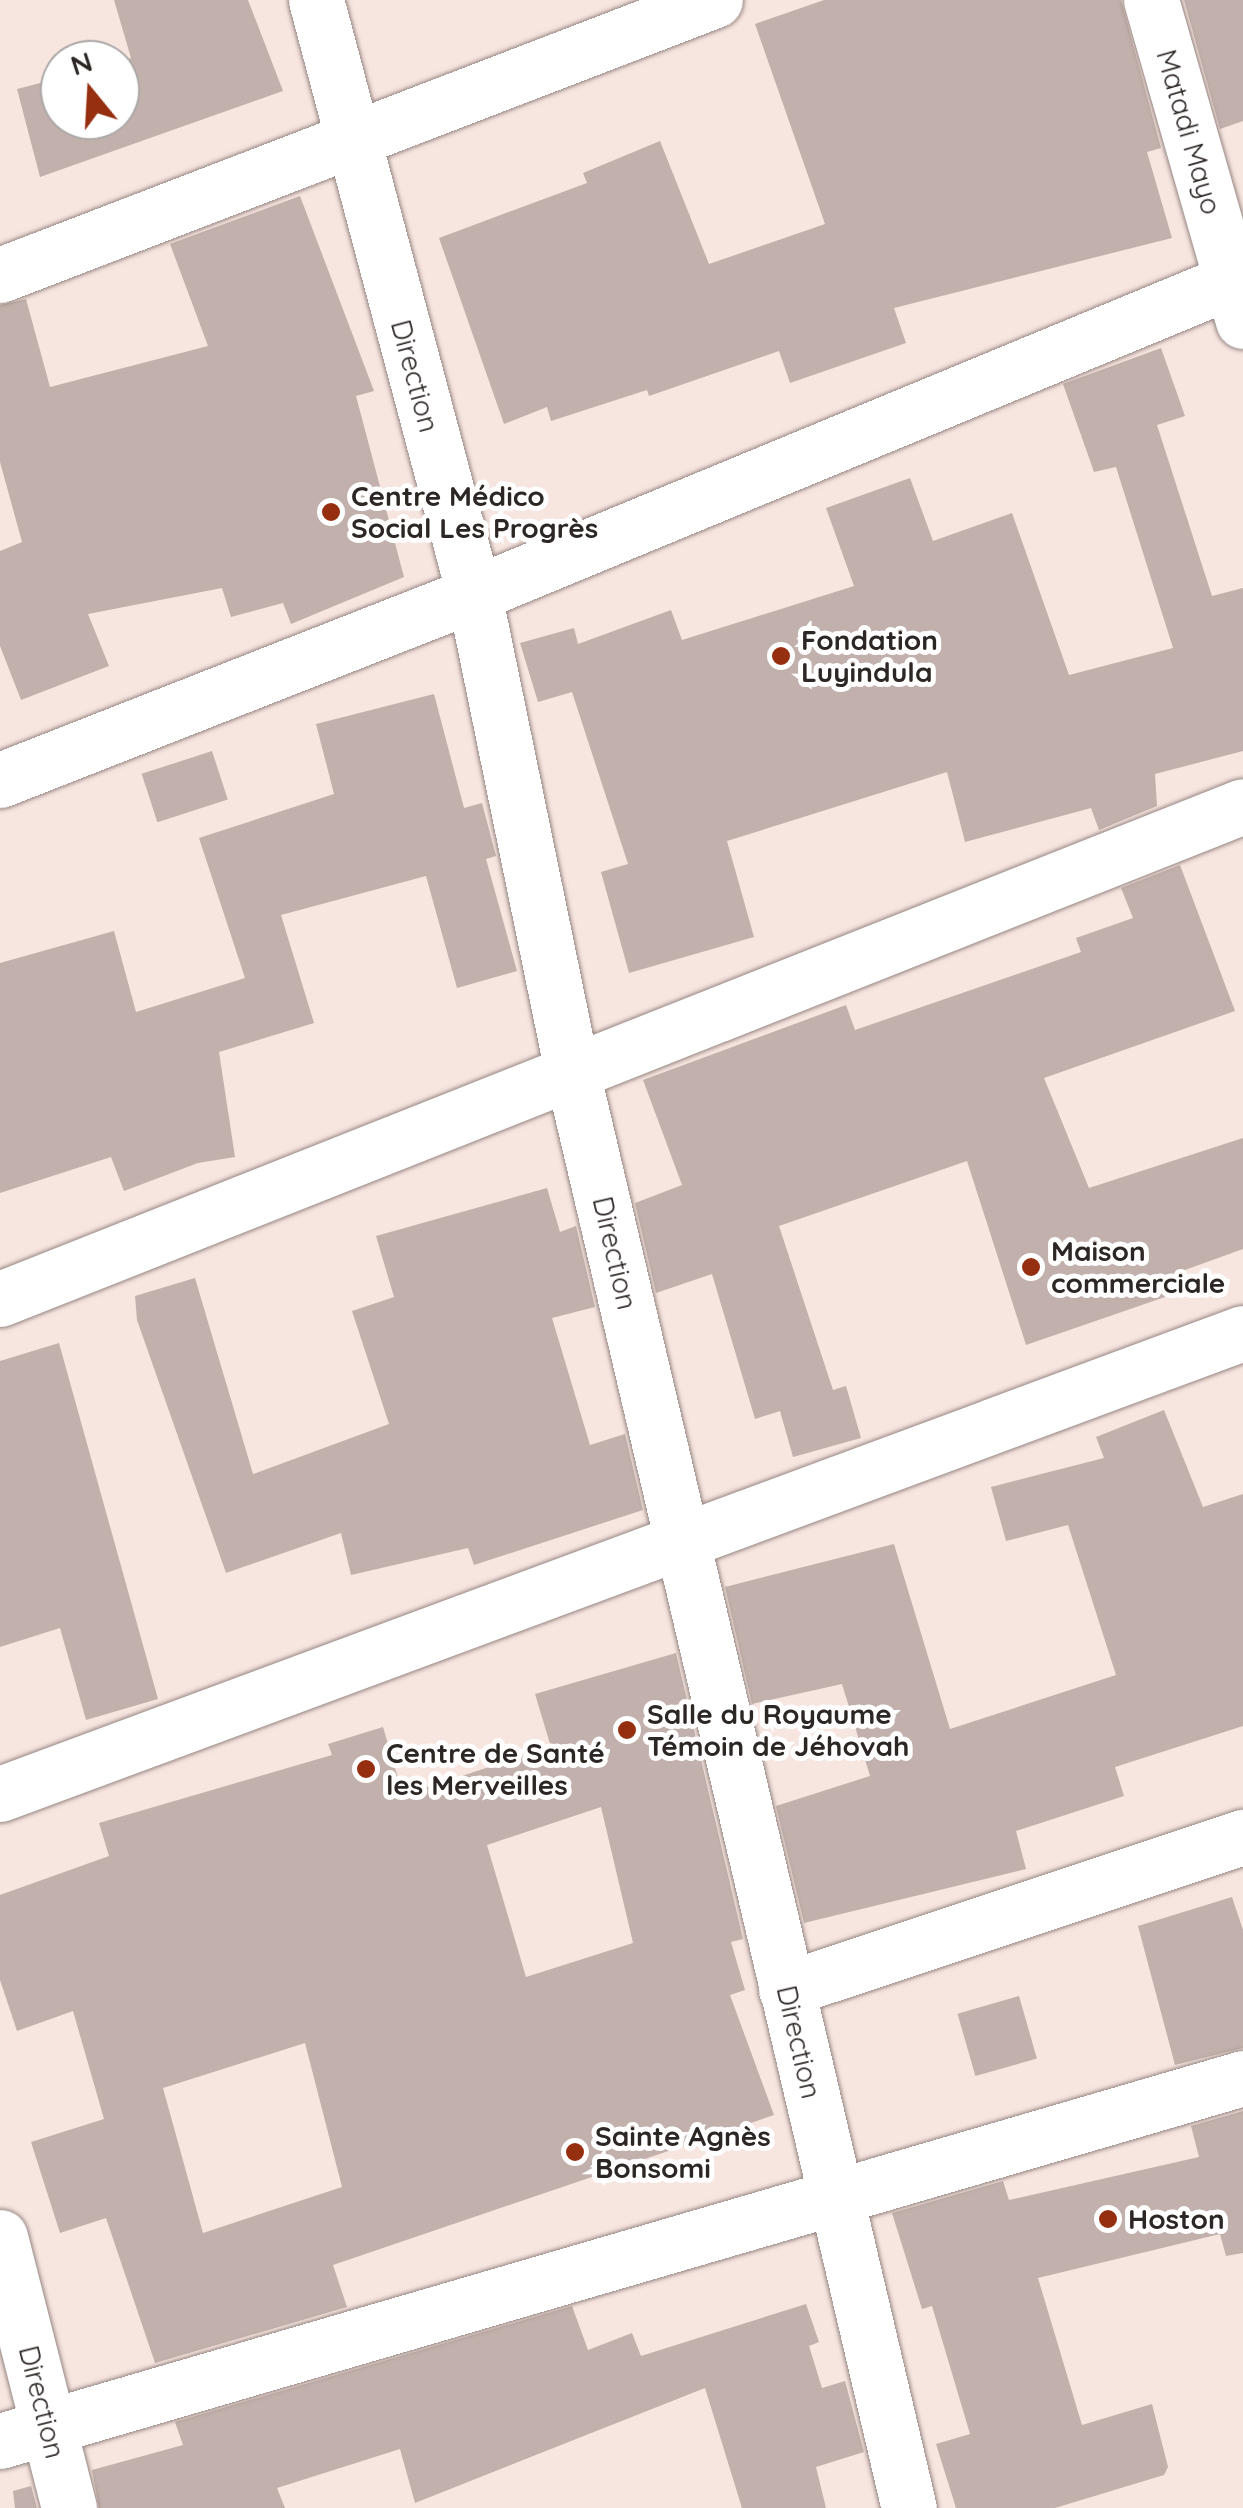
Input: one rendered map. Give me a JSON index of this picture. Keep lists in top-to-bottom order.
{
  "streets": {
    "street": ["Matadi Mayo", "Direction"]
  },
  "places": [
    "Centre Médico Social Les Progrès",
    "Fondation Luyindula",
    "Maison commerciale",
    "Salle du Royaume Témoin de Jéhovah",
    "Centre de Santé les Merveilles",
    "Sainte Agnès Bonsomi",
    "Hoston"
  ],
  "north": "top"
}
